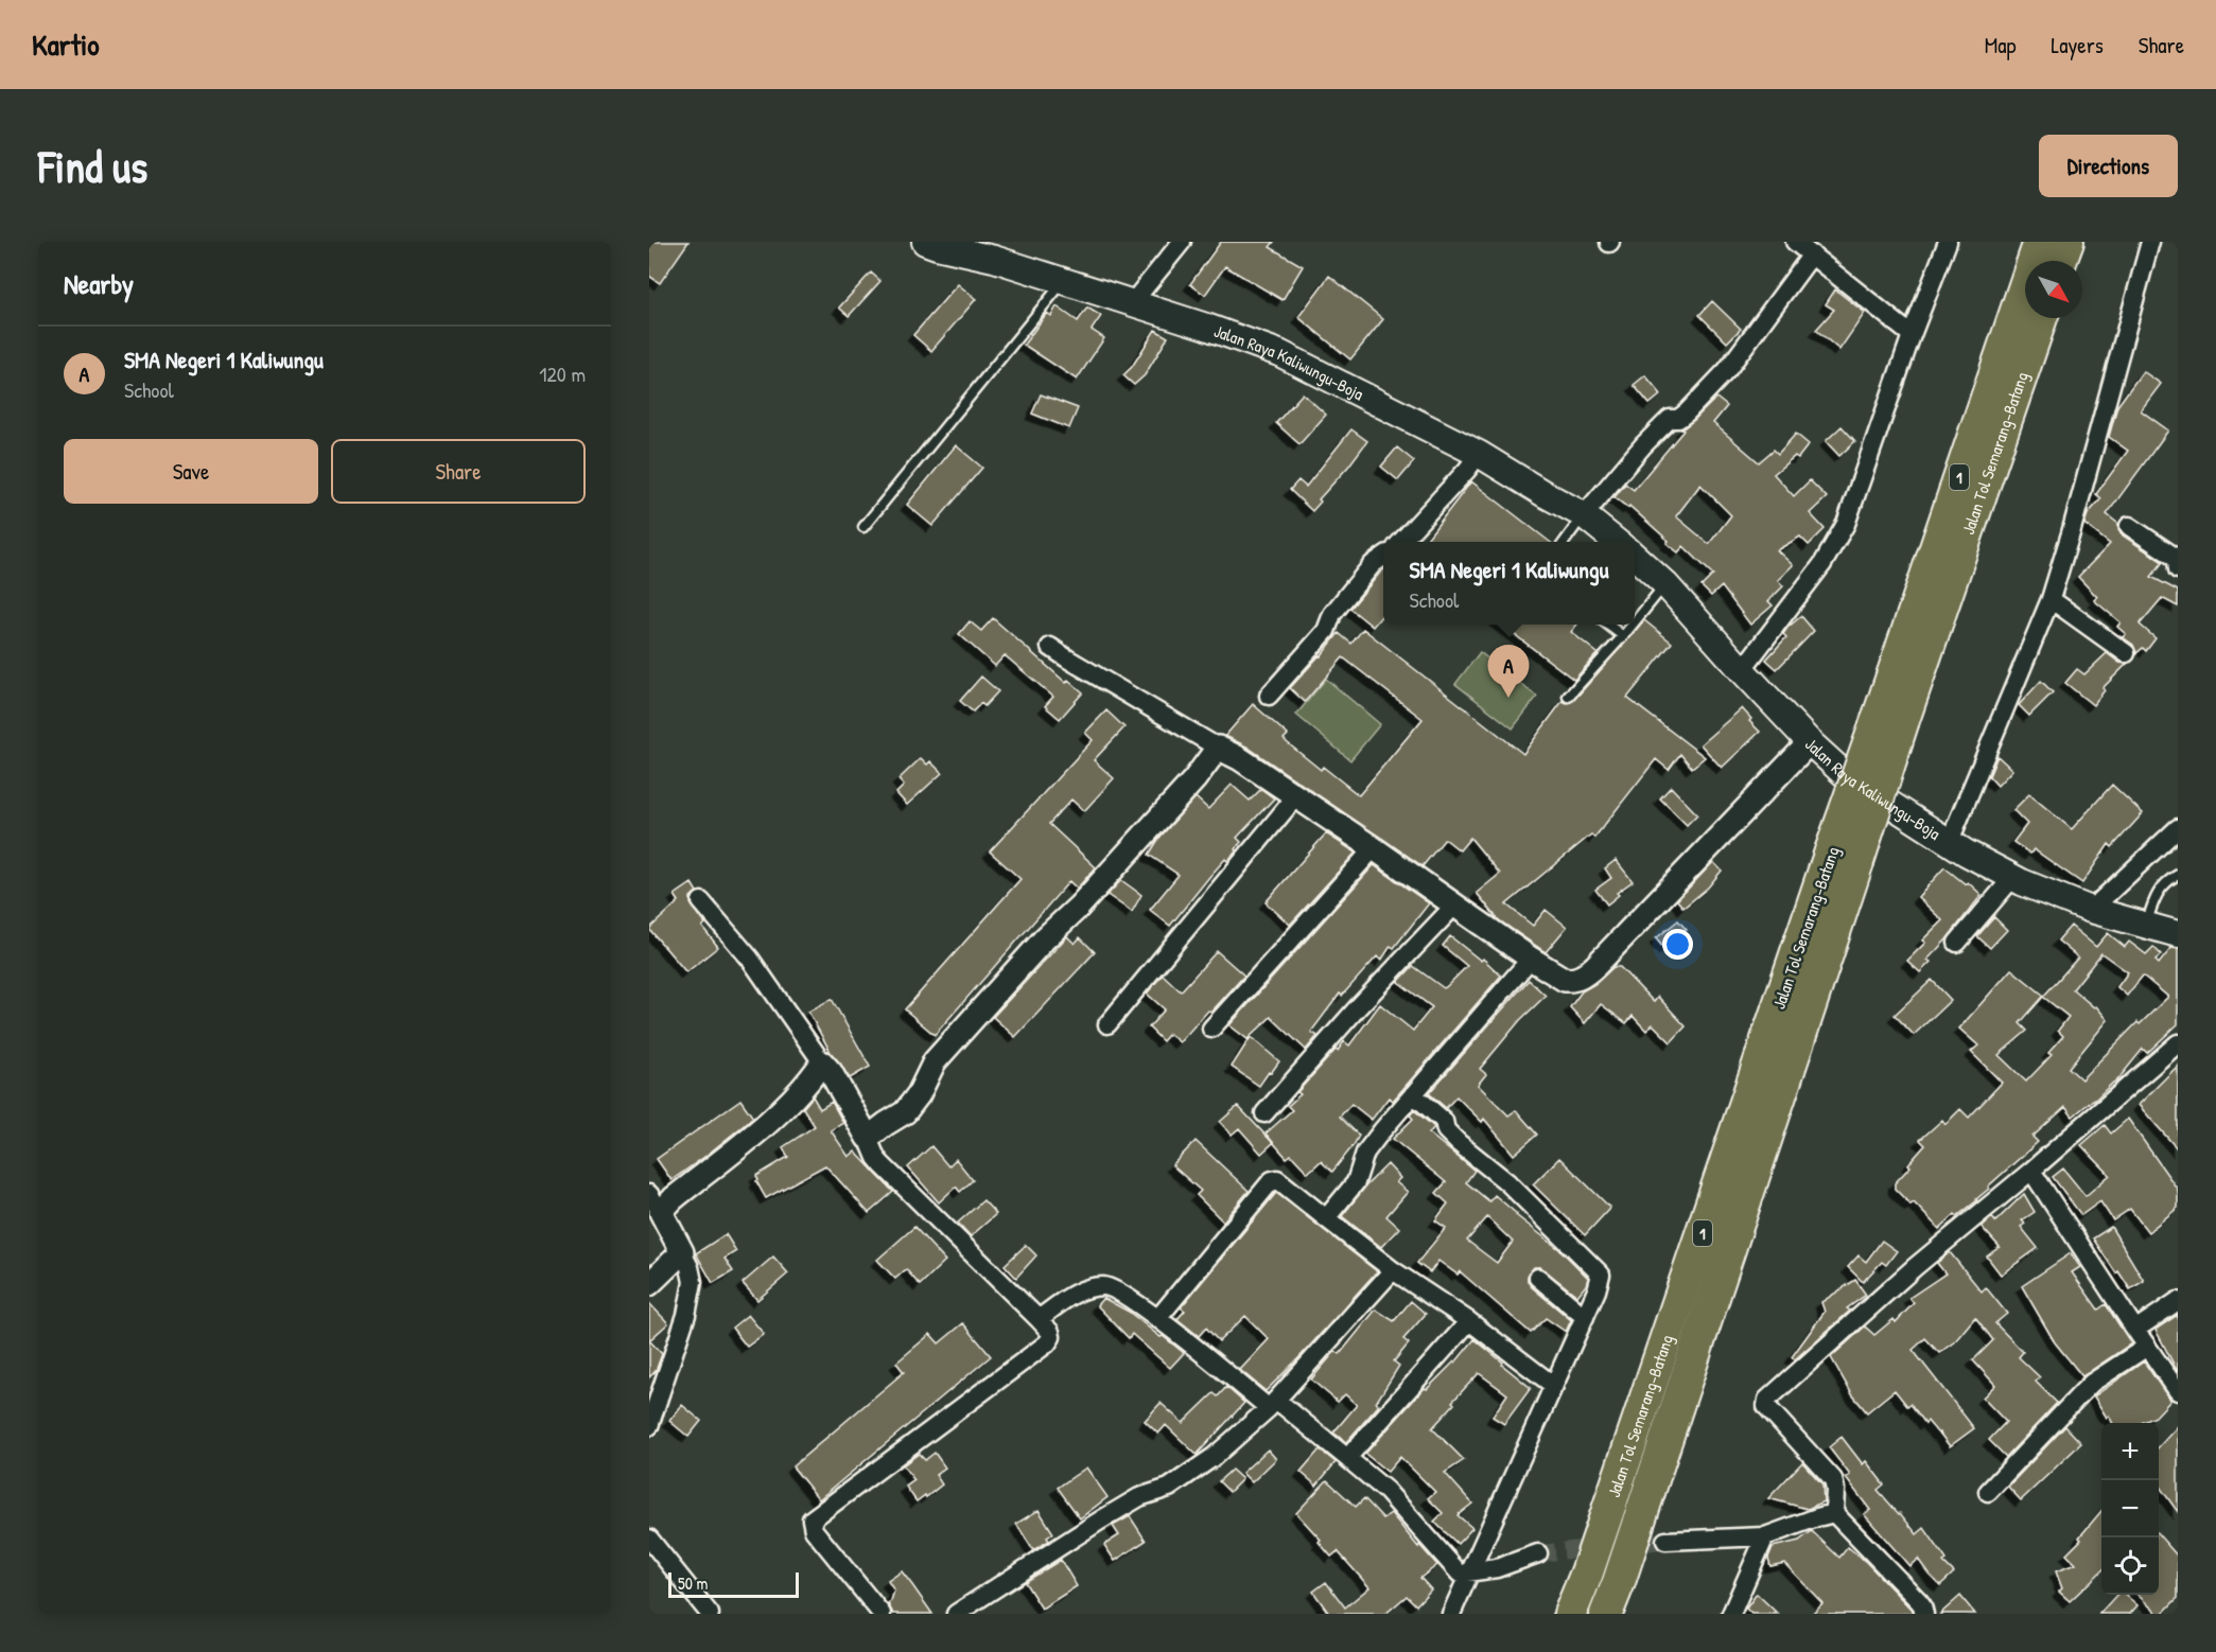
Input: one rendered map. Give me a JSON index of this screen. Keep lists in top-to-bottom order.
{
  "streets": {
    "highway": ["Jalan Tol Semarang–Batang", "1"],
    "main road": ["Jalan Raya Kaliwungu-Boja"]
  },
  "scale_bar": "50 m",
  "north": "bottom right",
  "page": {
    "header": "Kartio",
    "nav": ["Map", "Layers", "Share"],
    "buttons": [
      "Directions",
      ["Save", "Share"]
    ],
    "title": "Find us",
    "heading": "Nearby",
    "list": [
      {
        "mark": "A",
        "name": "SMA Negeri 1 Kaliwungu",
        "note": "School",
        "value": "120 m"
      }
    ],
    "popup": ["SMA Negeri 1 Kaliwungu", "School"],
    "pins": "A",
    "map_buttons": ["+", "−"],
    "scale": "50 m"
  }
}
